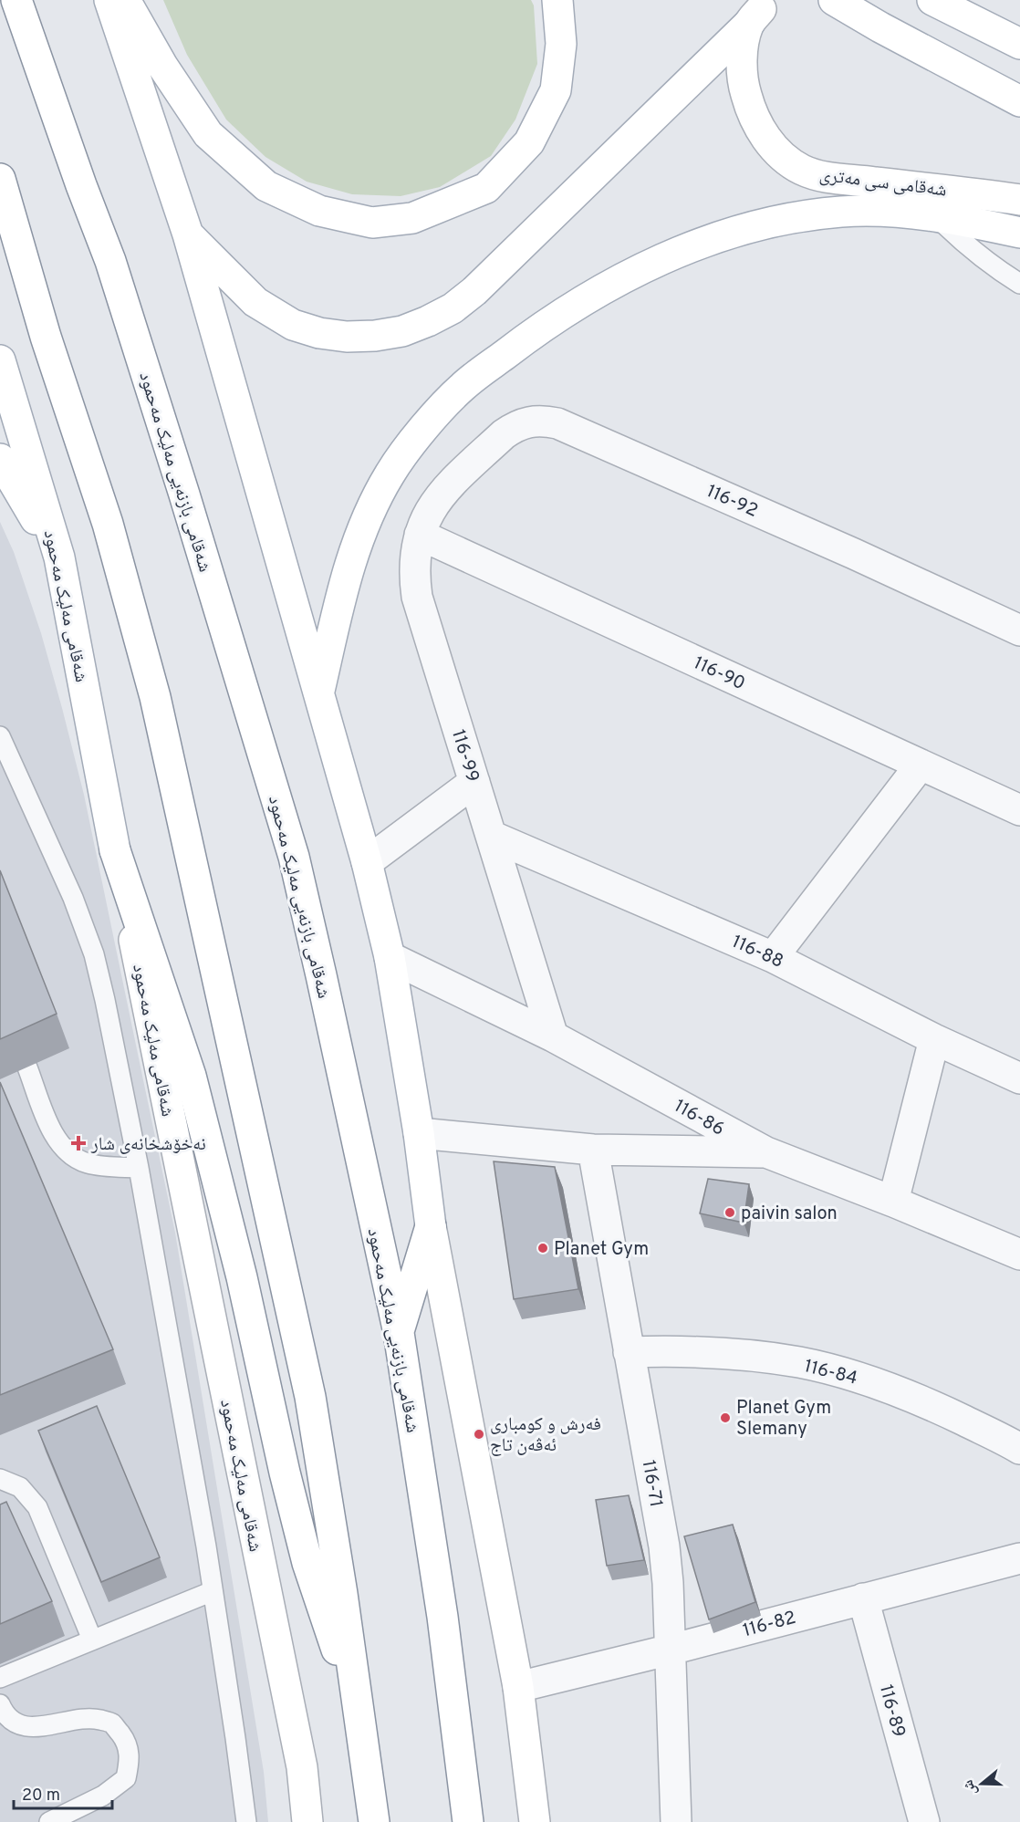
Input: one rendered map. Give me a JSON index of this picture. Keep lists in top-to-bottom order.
{
  "streets": {
    "main road": ["شەقامی سی مەتری", "شەقامی بازنەیی مەلیک مەحمود", "شەقامی مەلیک مەحمود"],
    "street": [
      "116-92",
      "116-90",
      "116-99",
      "116-88",
      "116-86",
      "116-84",
      "116-71",
      "116-82",
      "116-89"
    ]
  },
  "crossings": [
    ["116-92", "116-99"],
    ["116-90", "116-99"],
    ["116-99", "116-88"],
    ["116-99", "116-86"],
    ["116-84", "116-71"],
    ["116-71", "116-82"],
    ["116-82", "116-89"]
  ],
  "places": {
    "health": ["نەخۆشخانەی شار"],
    "other": [
      "paivin salon",
      "Planet Gym",
      "Planet Gym Slemany",
      "فەرش و کومباری ئەڤەن تاج"
    ]
  },
  "scale_bar": "20 m",
  "north": "left"
}
